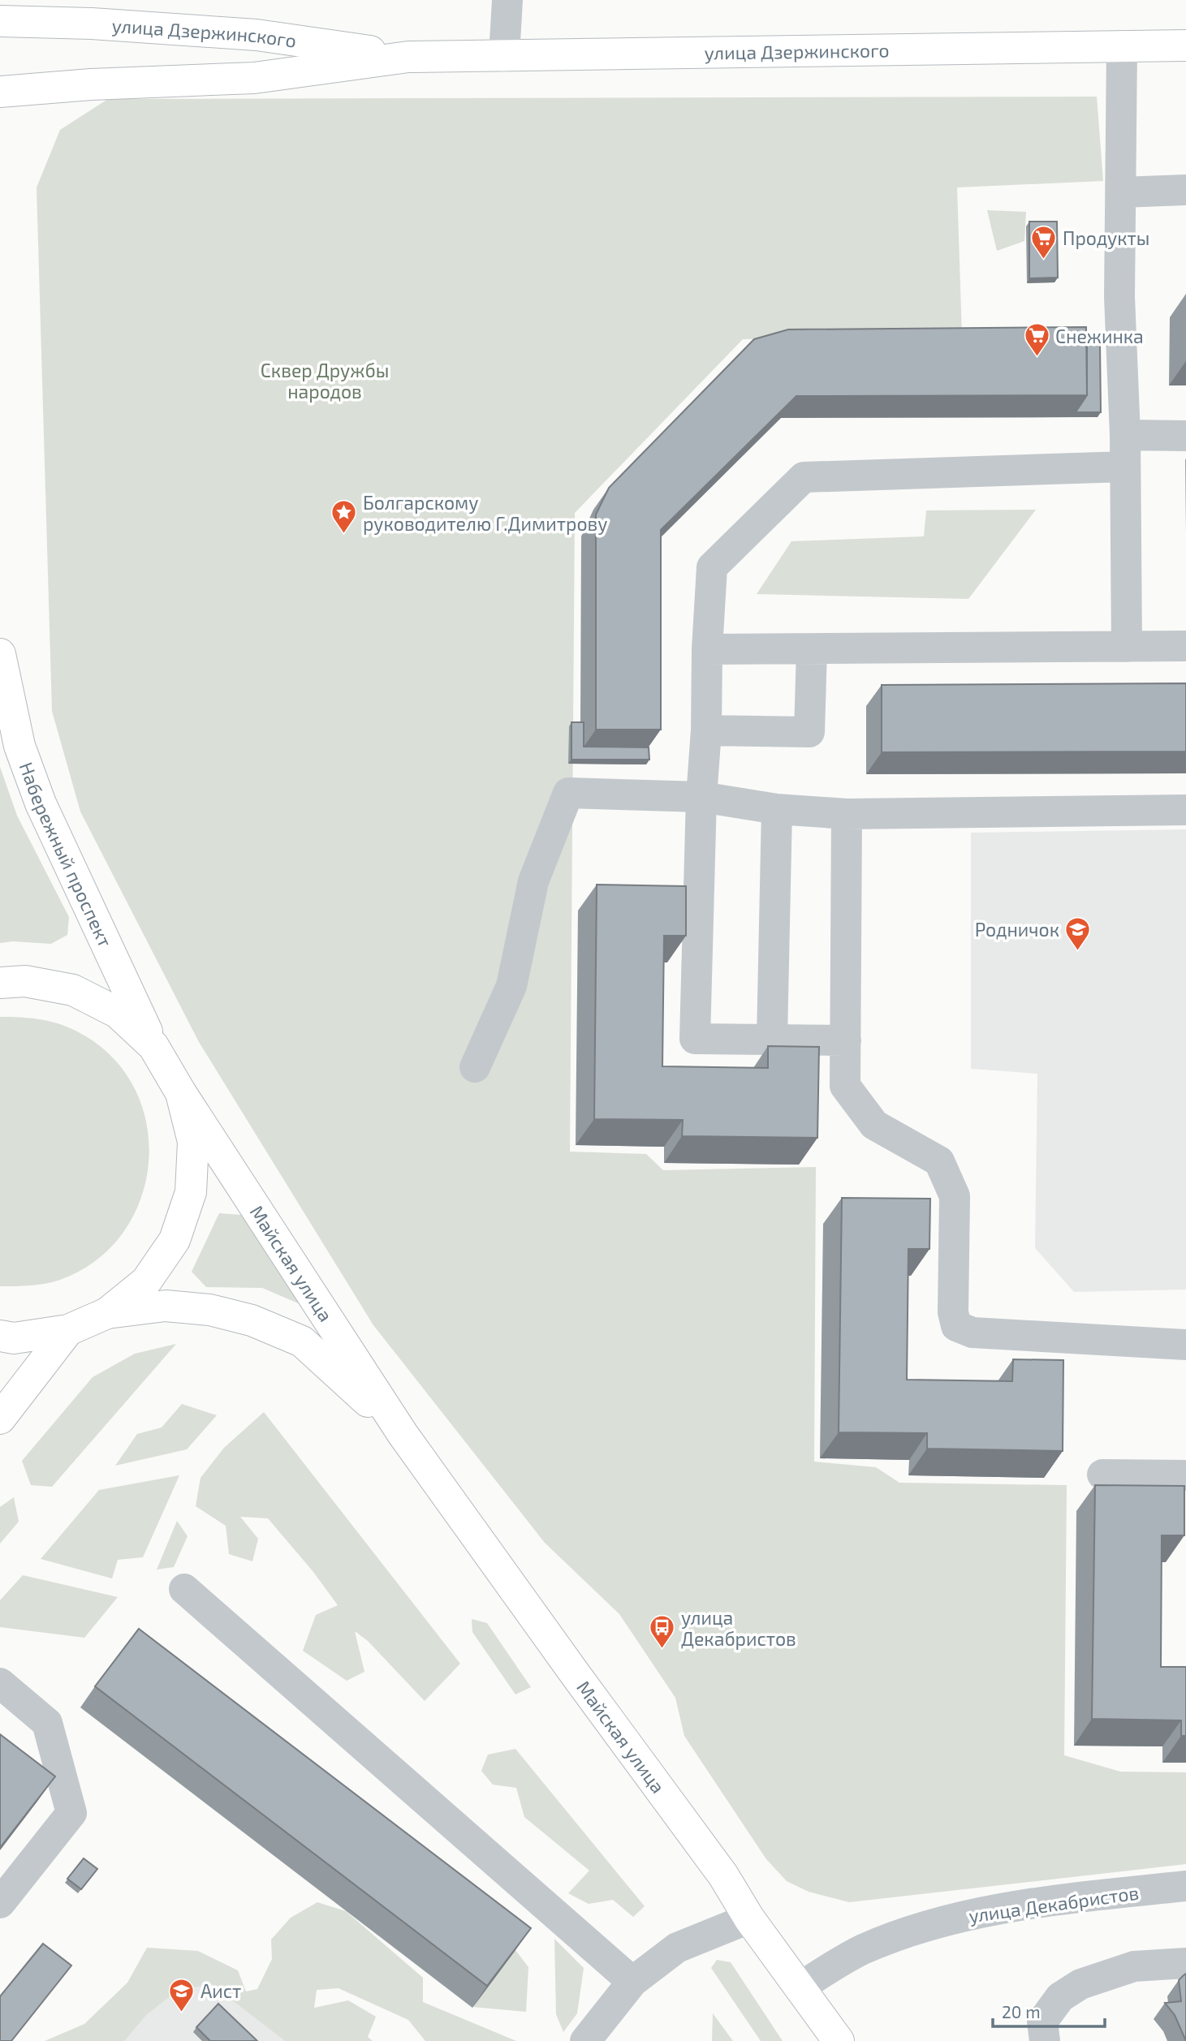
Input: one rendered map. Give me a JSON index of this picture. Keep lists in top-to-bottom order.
{
  "streets": {
    "main road": ["улица Дзержинского", "Набережный проспект", "Майская улица"],
    "street": ["улица Декабристов"]
  },
  "crossings": [
    ["Майская улица", "улица Декабристов"]
  ],
  "parks": ["Сквер Дружбы народов"],
  "places": {
    "supermarket": ["Продукты", "Снежинка"],
    "place": ["Болгарскому руководителю Г.Димитрову"],
    "school or university": ["Родничок", "Аист"],
    "bus stop": ["улица Декабристов"]
  },
  "scale_bar": "20 m"
}
